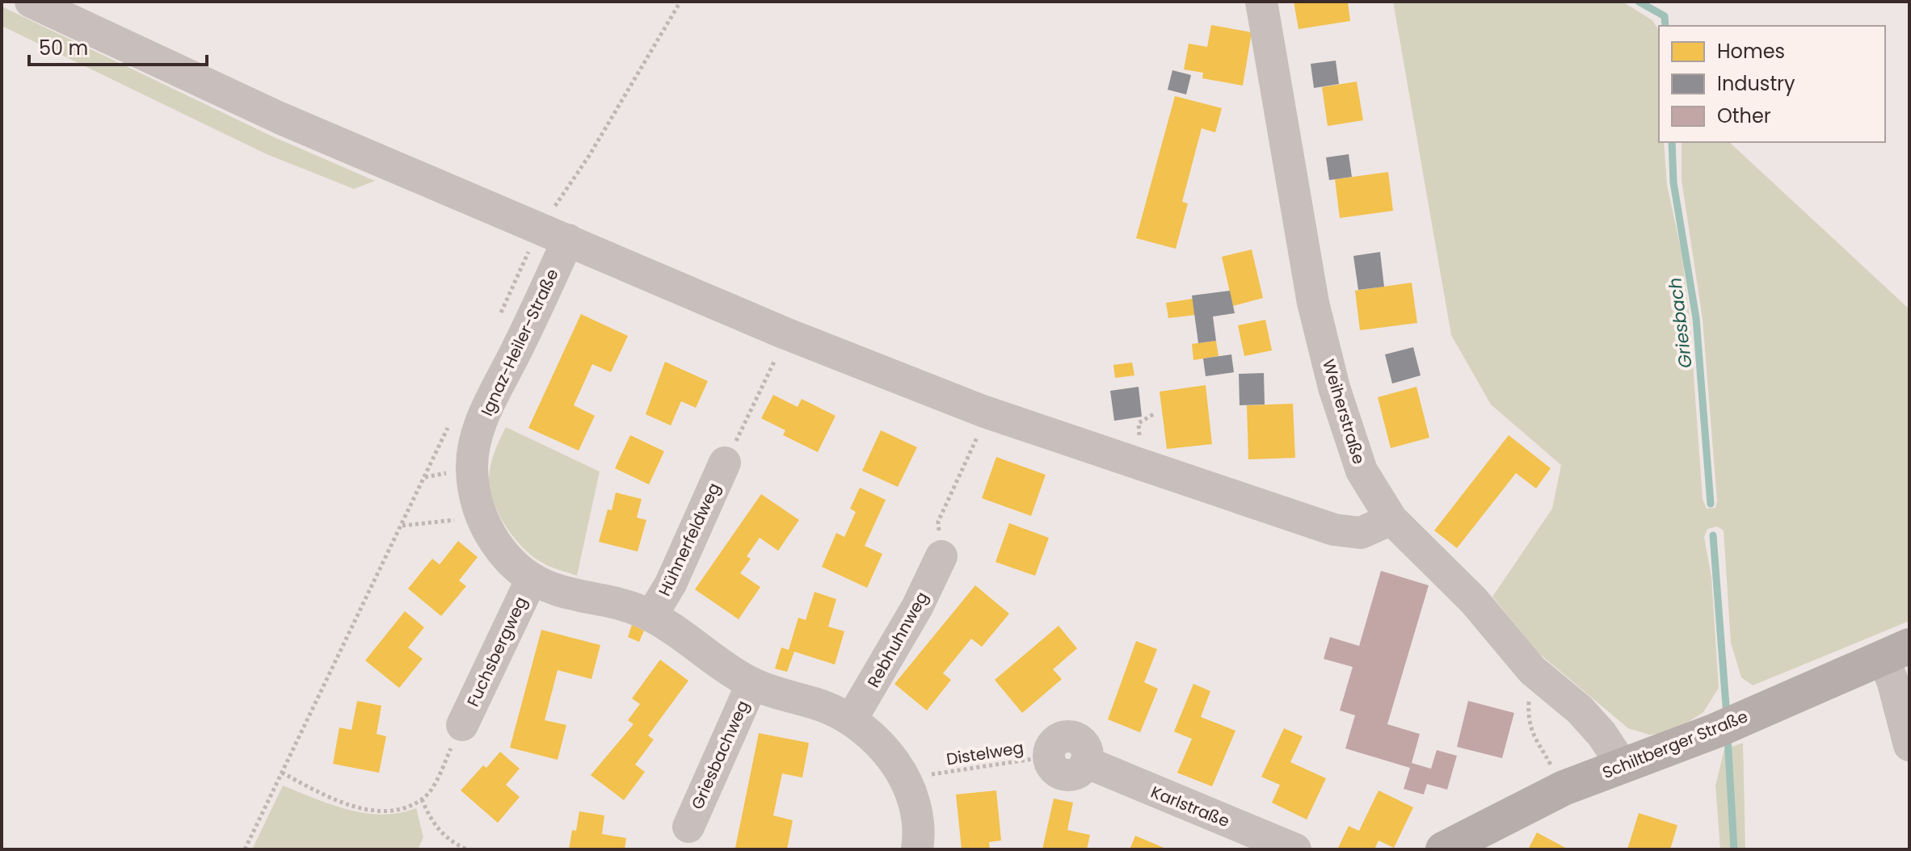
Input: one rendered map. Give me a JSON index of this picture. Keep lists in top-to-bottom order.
{
  "streets": {
    "main road": ["Schiltberger Straße"],
    "street": [
      "Ignaz-Heiler-Straße",
      "Weiherstraße",
      "Hühnerfeldweg",
      "Rebhuhnweg",
      "Fuchsbergweg",
      "Griesbachweg",
      "Karlstraße"
    ],
    "path": ["Distelweg"]
  },
  "crossings": [
    ["Ignaz-Heiler-Straße", "Hühnerfeldweg"],
    ["Ignaz-Heiler-Straße", "Rebhuhnweg"],
    ["Ignaz-Heiler-Straße", "Fuchsbergweg"],
    ["Ignaz-Heiler-Straße", "Griesbachweg"],
    ["Weiherstraße", "Schiltberger Straße"],
    ["Distelweg", "Karlstraße"]
  ],
  "water": ["Griesbach"],
  "legend": ["Homes", "Industry", "Other"],
  "scale_bar": "50 m"
}
